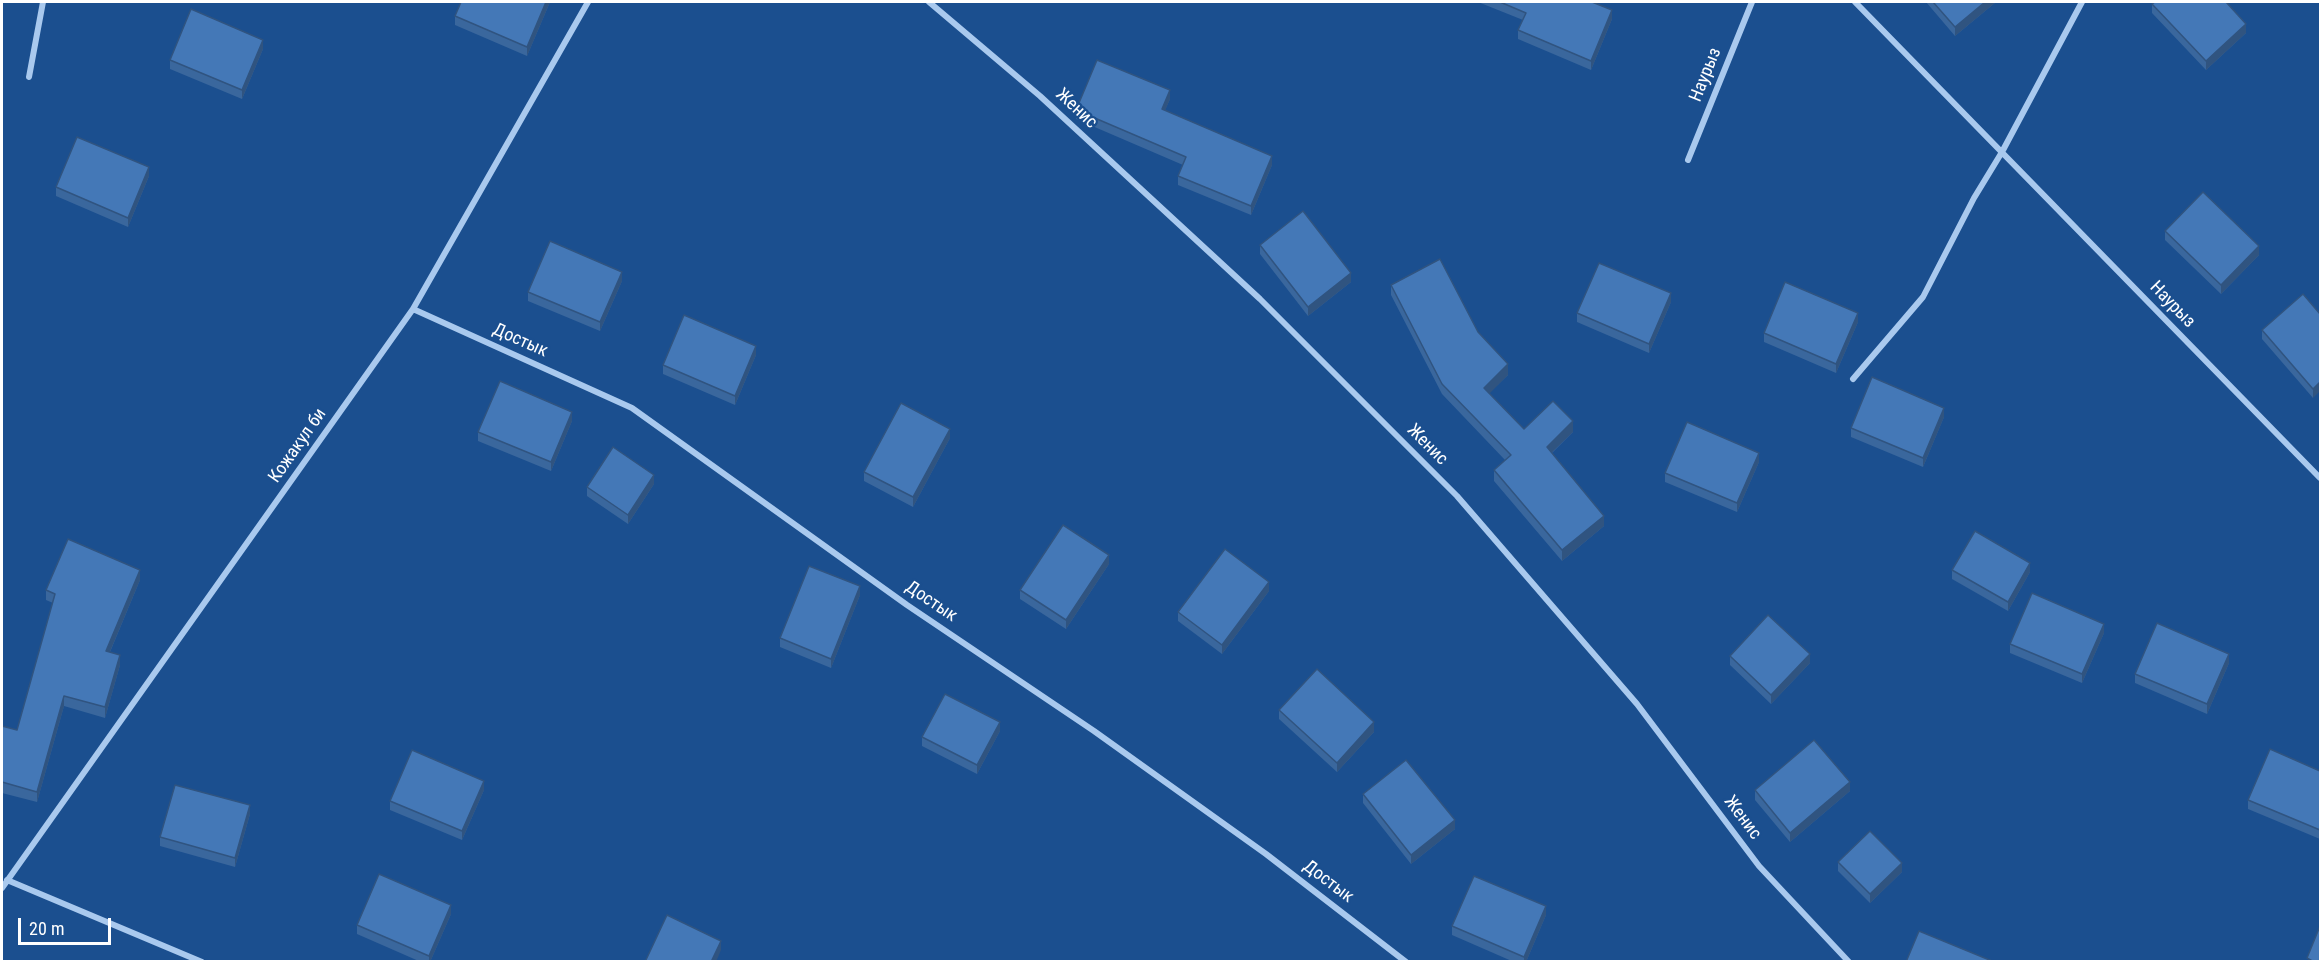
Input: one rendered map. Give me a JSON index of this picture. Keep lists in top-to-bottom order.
{
  "streets": {
    "street": [
      "Наурыз",
      "Женис",
      "Достык",
      "Кожакул би"
    ]
  },
  "crossings": [
    ["Достык", "Кожакул би"]
  ],
  "scale_bar": "20 m"
}
